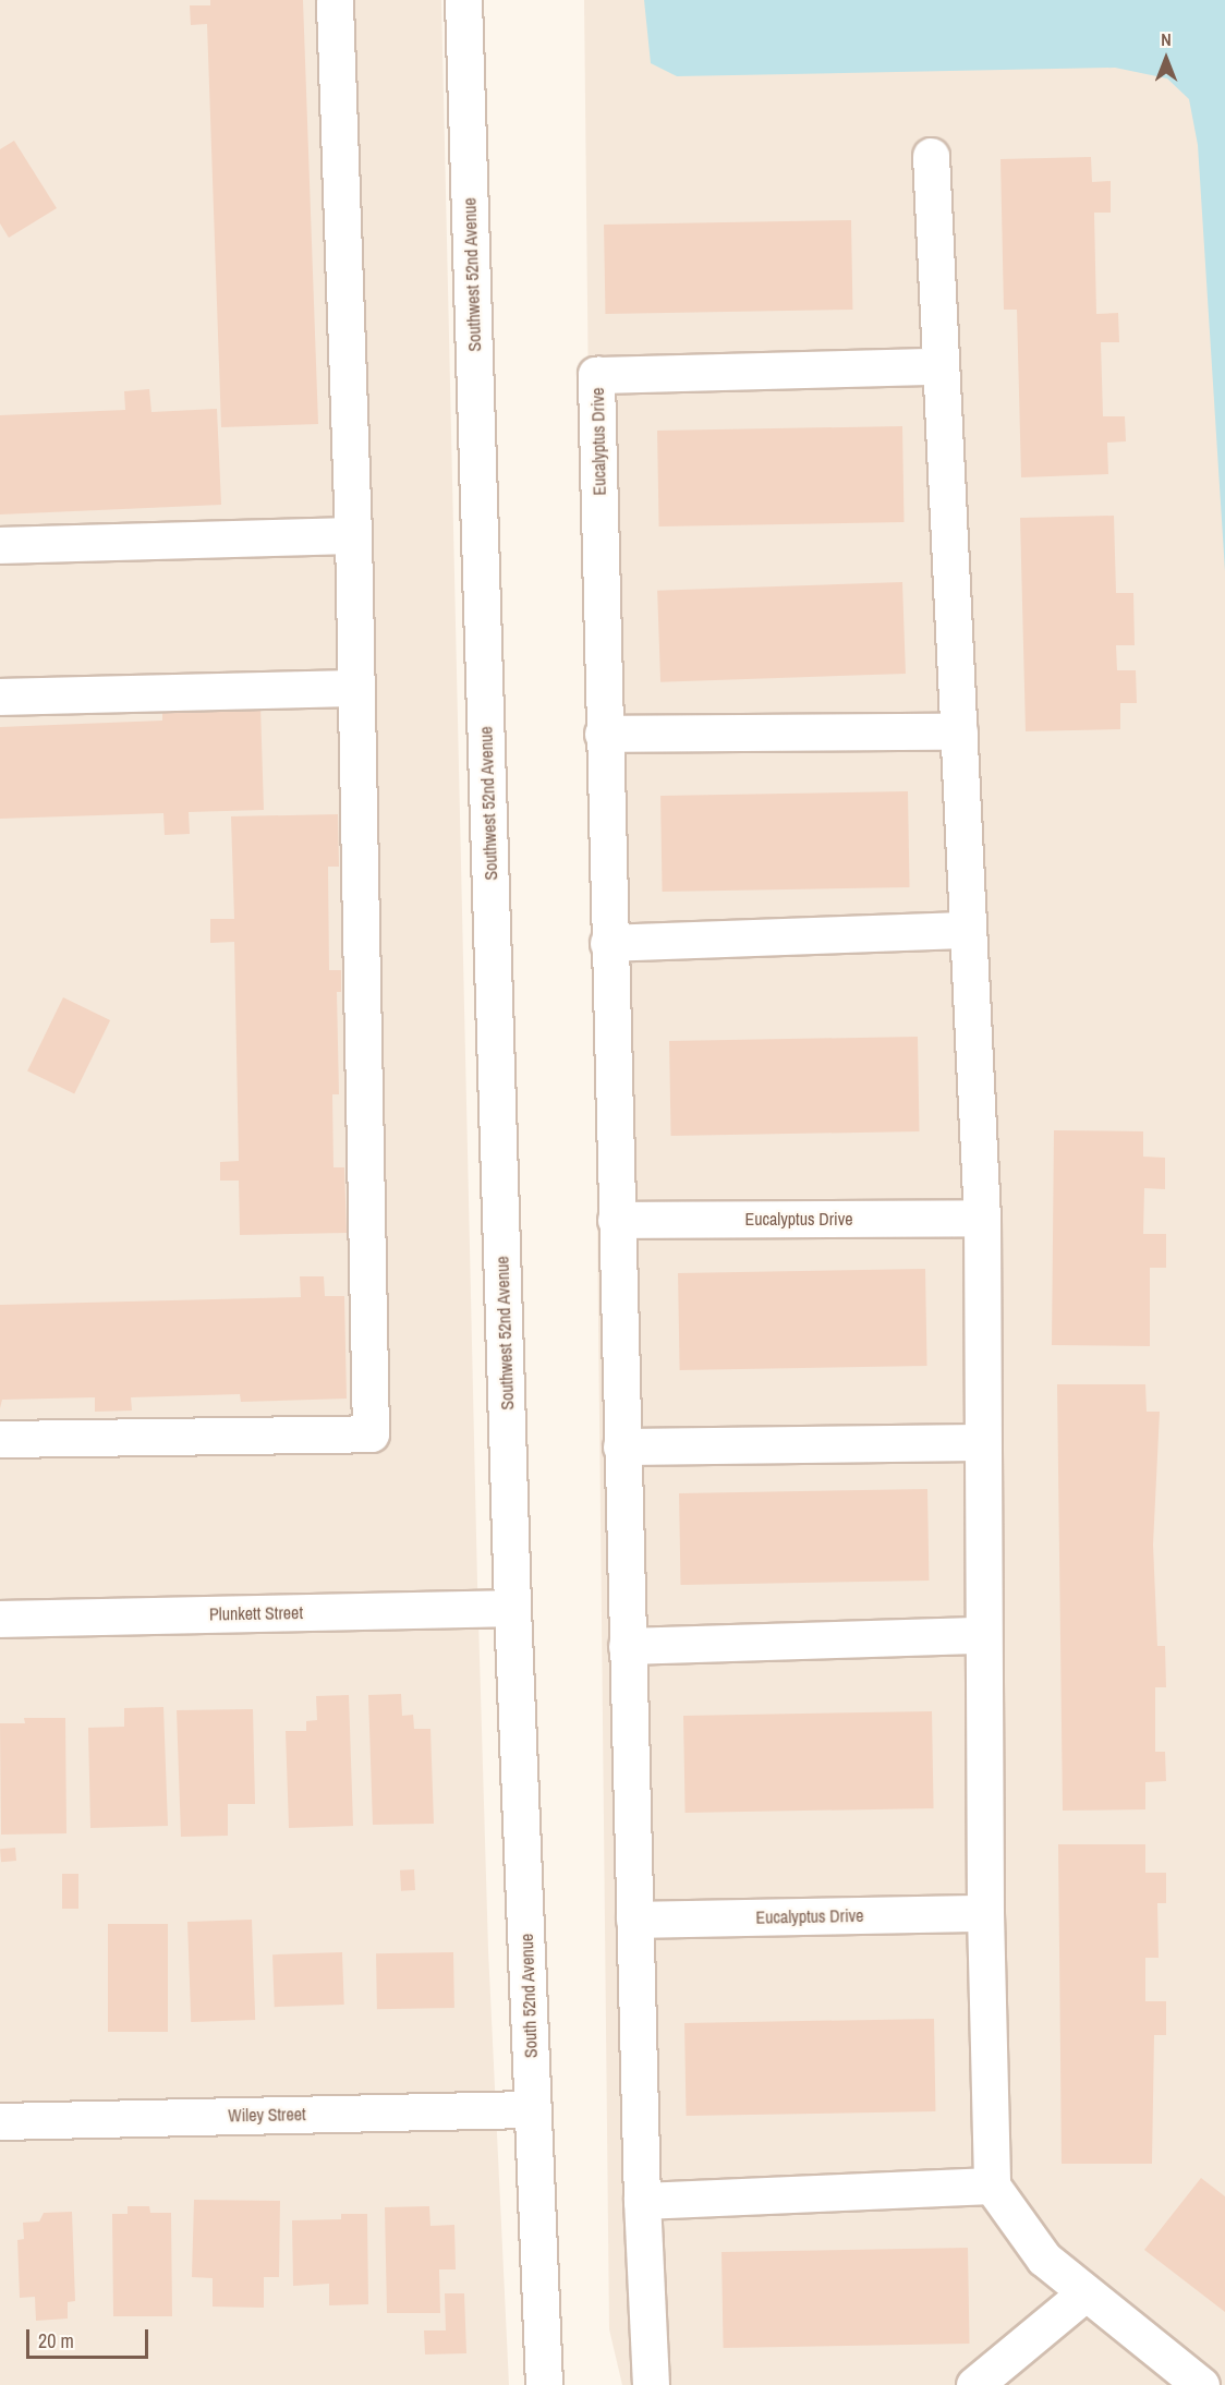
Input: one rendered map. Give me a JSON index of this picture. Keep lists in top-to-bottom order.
{
  "streets": {
    "street": [
      "Southwest 52nd Avenue",
      "Eucalyptus Drive",
      "Plunkett Street",
      "South 52nd Avenue",
      "Wiley Street"
    ]
  },
  "crossings": [
    ["Southwest 52nd Avenue", "Plunkett Street"],
    ["Southwest 52nd Avenue", "South 52nd Avenue"],
    ["Plunkett Street", "South 52nd Avenue"],
    ["South 52nd Avenue", "Wiley Street"]
  ],
  "scale_bar": "20 m",
  "north": "top"
}
